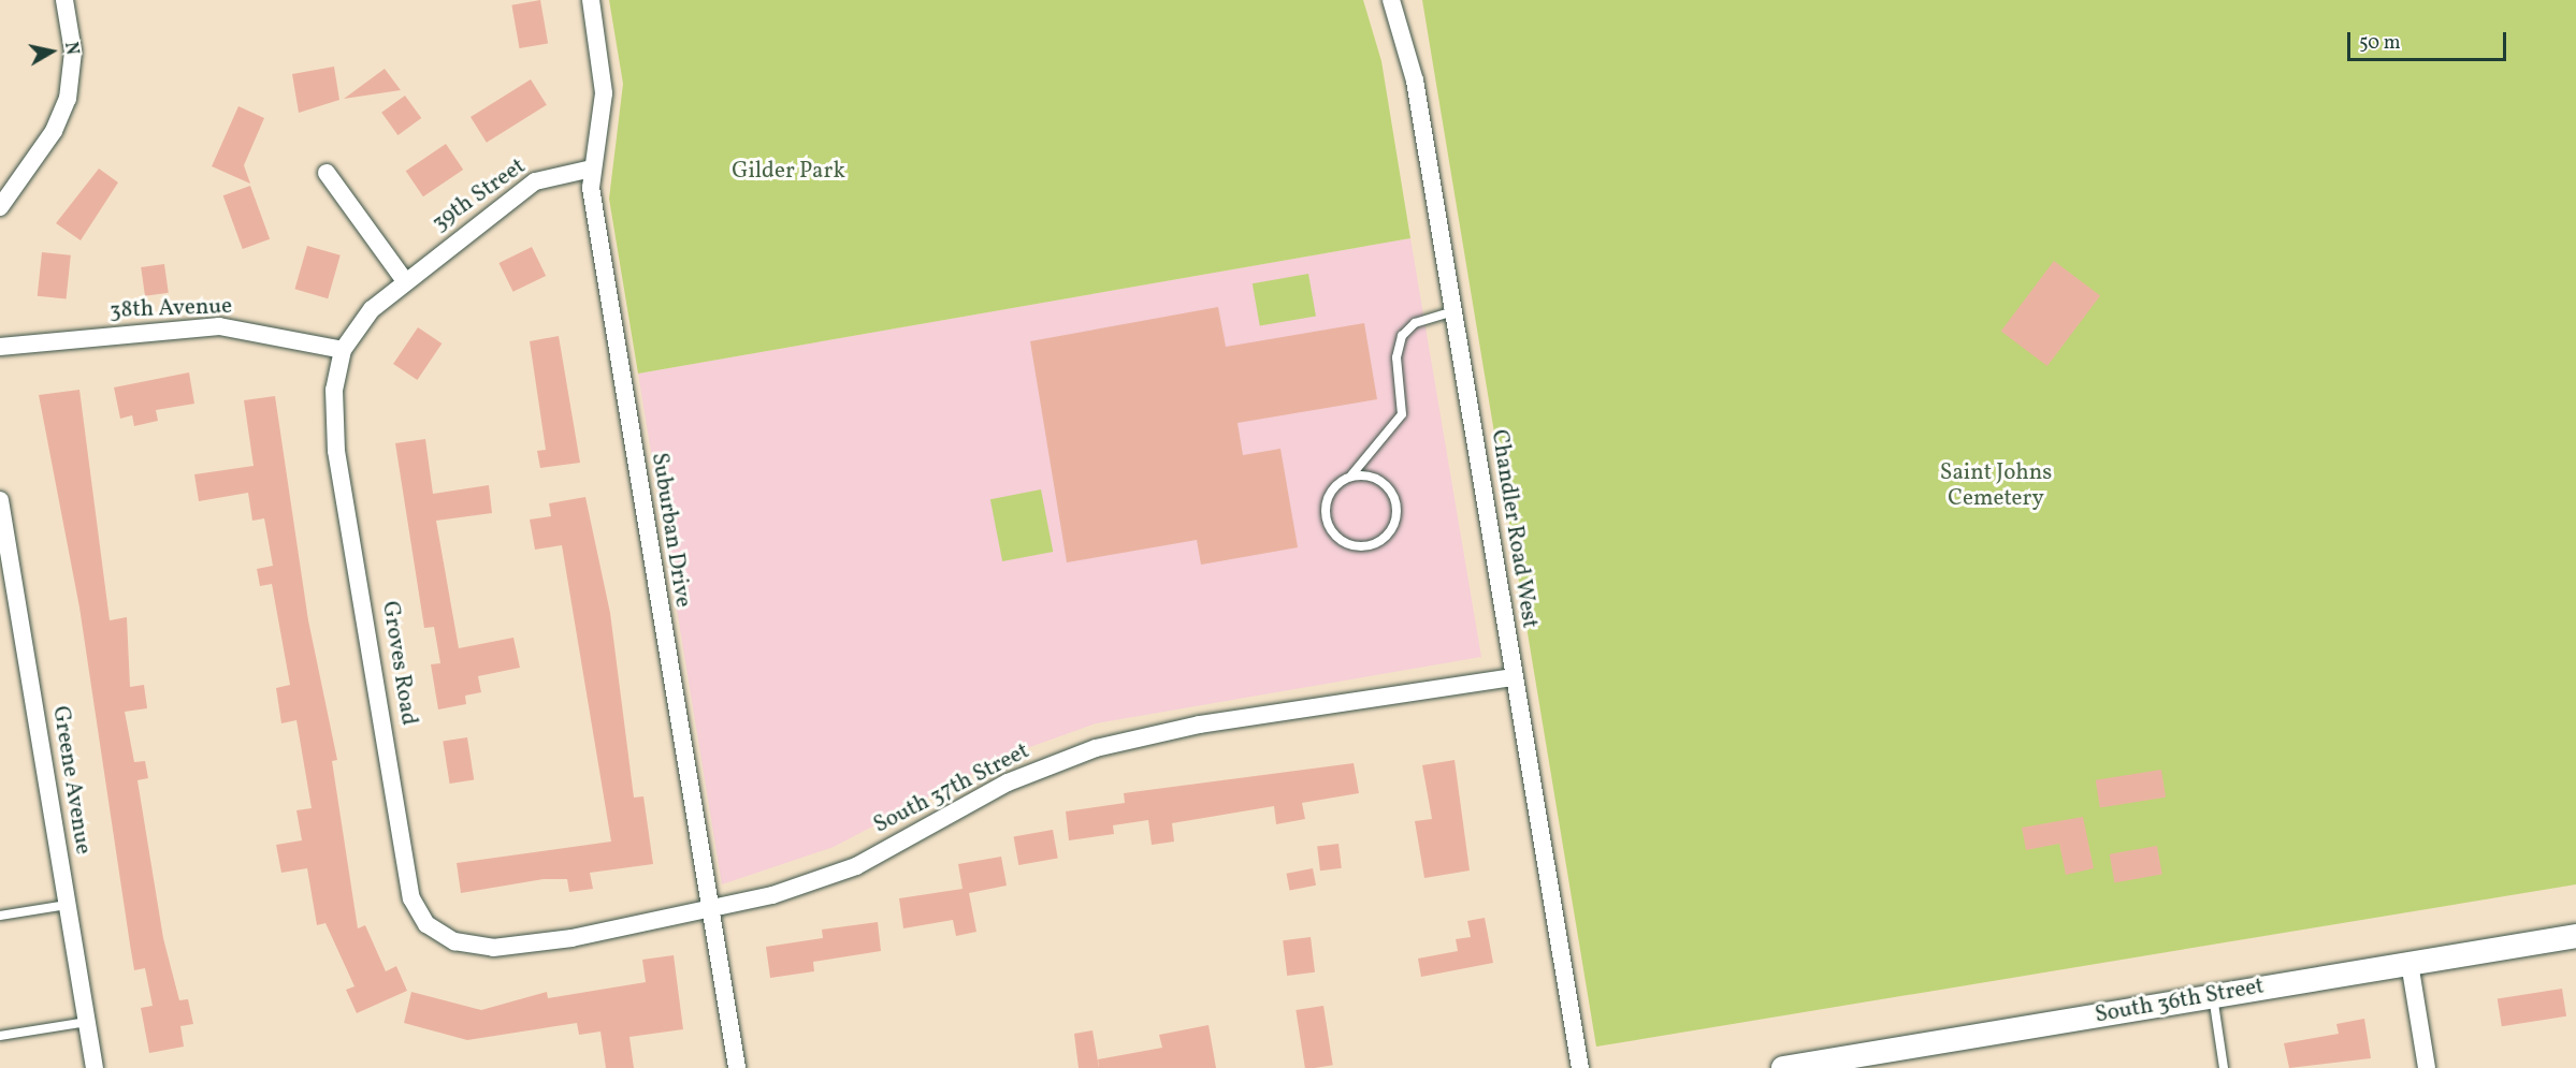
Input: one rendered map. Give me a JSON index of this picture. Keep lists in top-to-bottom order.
{
  "streets": {
    "main road": ["South 36th Street"],
    "street": [
      "39th Street",
      "38th Avenue",
      "Chandler Road West",
      "Suburban Drive",
      "Groves Road",
      "Greene Avenue",
      "South 37th Street"
    ]
  },
  "crossings": [
    ["39th Street", "Suburban Drive"],
    ["39th Street", "Groves Road"],
    ["38th Avenue", "Groves Road"],
    ["Chandler Road West", "South 37th Street"],
    ["Suburban Drive", "South 37th Street"],
    ["Groves Road", "South 37th Street"]
  ],
  "parks": ["Gilder Park", "Saint Johns Cemetery"],
  "scale_bar": "50 m",
  "north": "right"
}
